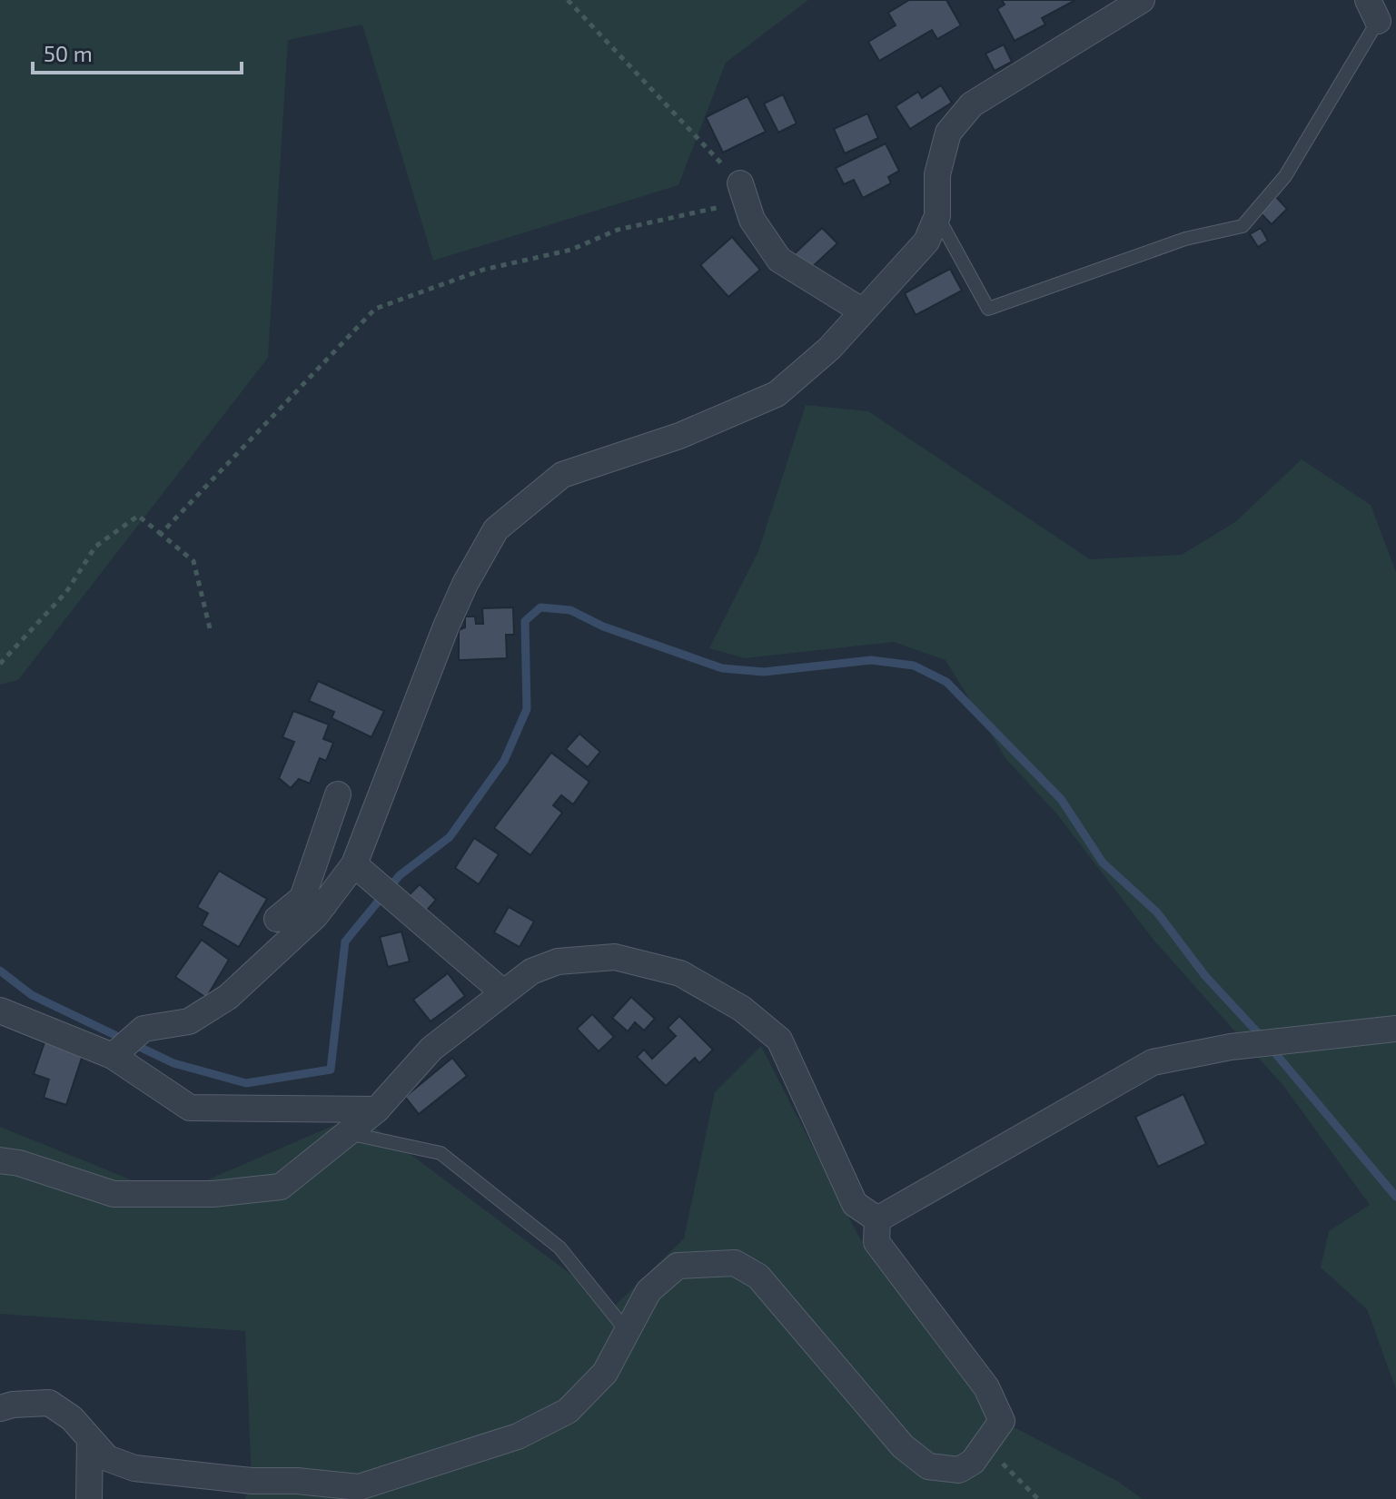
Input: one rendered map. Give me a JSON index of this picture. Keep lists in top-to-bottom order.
{
  "scale_bar": "50 m"
}
